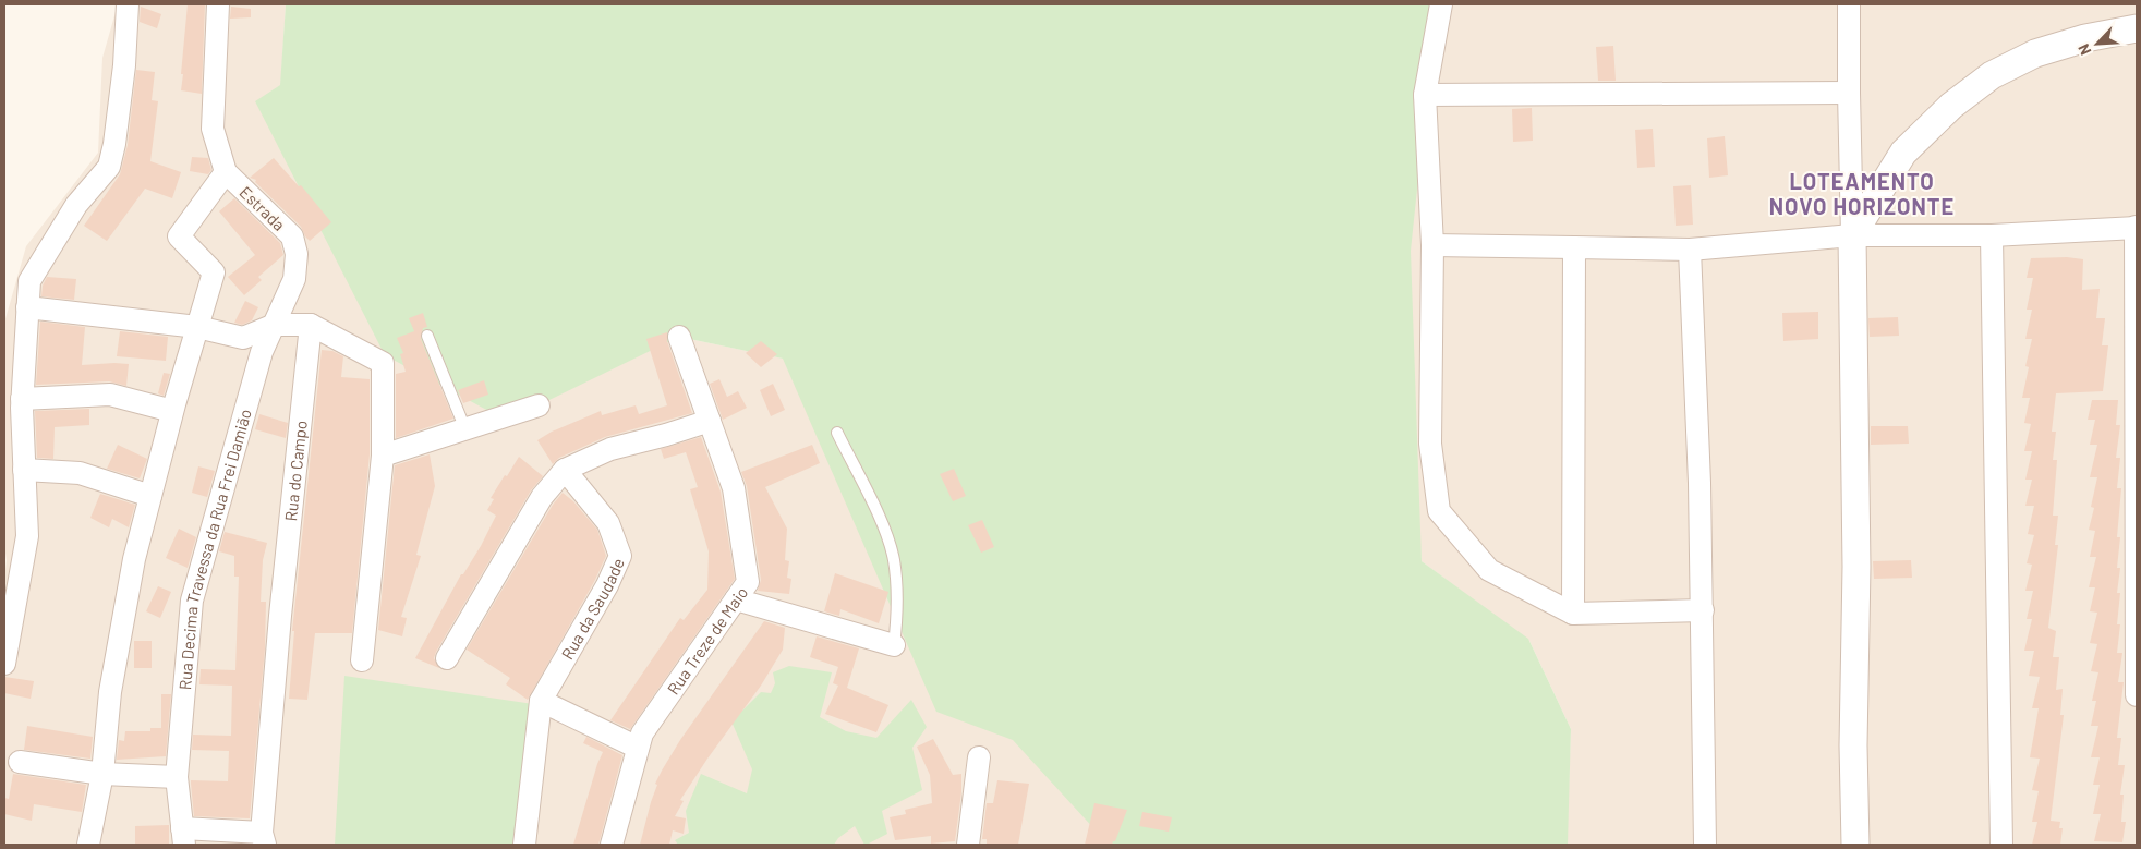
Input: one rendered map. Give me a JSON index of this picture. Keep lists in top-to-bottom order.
{
  "streets": {
    "street": [
      "Estrada",
      "Rua do Campo",
      "Rua Decima Travessa da Rua Frei Damião",
      "Rua da Saudade",
      "Rua Treze de Maio"
    ]
  },
  "crossings": [
    ["Estrada", "Rua Decima Travessa da Rua Frei Damião"]
  ],
  "districts": ["LOTEAMENTO NOVO HORIZONTE"],
  "north": "bottom left"
}
